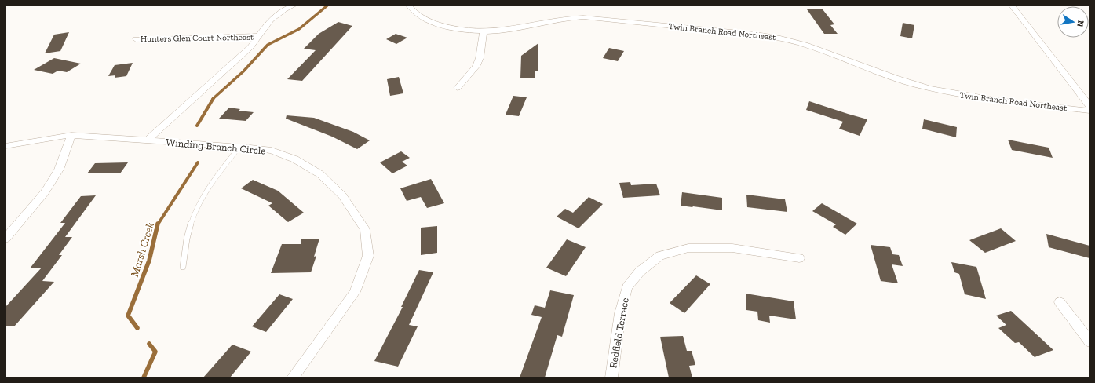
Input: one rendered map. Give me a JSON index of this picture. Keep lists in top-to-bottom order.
{
  "streets": {
    "street": [
      "Twin Branch Road Northeast",
      "Hunters Glen Court Northeast",
      "Winding Branch Circle",
      "Redfield Terrace"
    ]
  },
  "crossings": [
    ["Hunters Glen Court Northeast", "Winding Branch Circle"]
  ],
  "water": ["Marsh Creek"],
  "north": "right"
}
